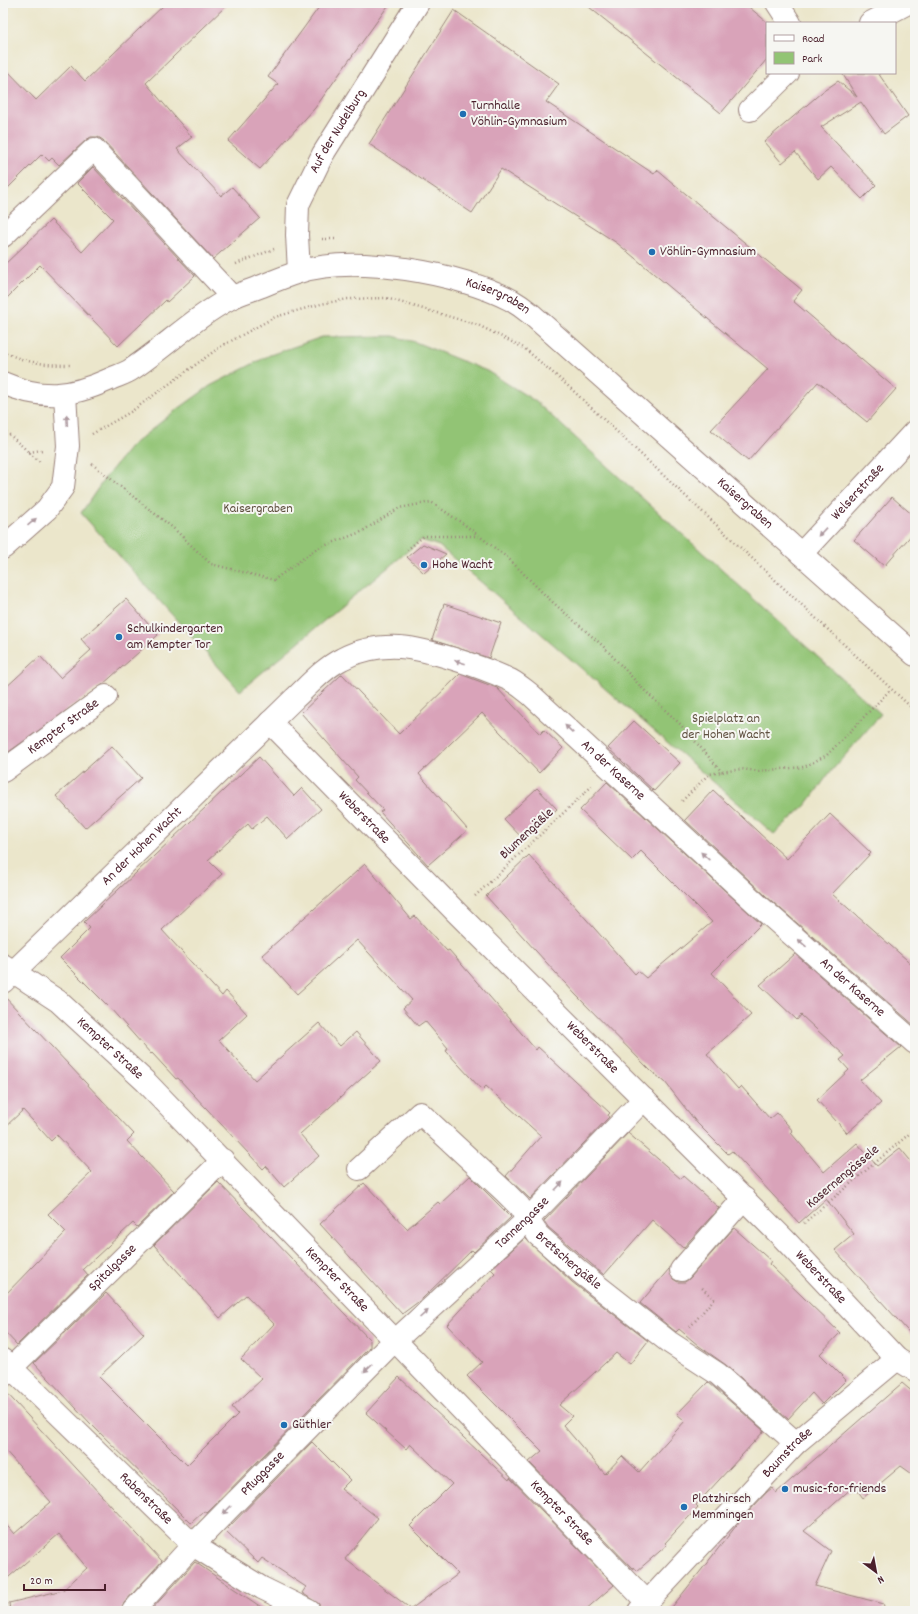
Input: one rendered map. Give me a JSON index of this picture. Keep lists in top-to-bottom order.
{
  "streets": {
    "street": [
      "Auf der Nudelburg",
      "Kaisergraben",
      "Welserstraße",
      "Kempter Straße",
      "An der Kaserne",
      "Weberstraße",
      "An der Hohen Wacht",
      "Tannengasse",
      "Bretschergäßle",
      "Spitalgasse",
      "Baumstraße",
      "Pfluggasse",
      "Rabenstraße"
    ],
    "path": ["Blumengäßle", "Kasernengässele"]
  },
  "crossings": [
    ["Auf der Nudelburg", "Kaisergraben"],
    ["Kaisergraben", "Welserstraße"],
    ["Kempter Straße", "An der Hohen Wacht"],
    ["Kempter Straße", "Tannengasse"],
    ["Kempter Straße", "Spitalgasse"],
    ["Kempter Straße", "Baumstraße"],
    ["Kempter Straße", "Pfluggasse"],
    ["An der Kaserne", "Weberstraße"],
    ["An der Kaserne", "Blumengäßle"],
    ["An der Kaserne", "An der Hohen Wacht"],
    ["Weberstraße", "Blumengäßle"],
    ["Weberstraße", "An der Hohen Wacht"],
    ["Weberstraße", "Kasernengässele"],
    ["Weberstraße", "Tannengasse"],
    ["Weberstraße", "Baumstraße"],
    ["Tannengasse", "Bretschergäßle"],
    ["Tannengasse", "Pfluggasse"],
    ["Bretschergäßle", "Baumstraße"],
    ["Spitalgasse", "Rabenstraße"],
    ["Pfluggasse", "Rabenstraße"]
  ],
  "one_way": [
    "Welserstraße",
    "An der Kaserne",
    "Tannengasse",
    "Pfluggasse"
  ],
  "parks": ["Kaisergraben", "Spielplatz an der Hohen Wacht"],
  "places": [
    "Turnhalle Vöhlin-Gymnasium",
    "Vöhlin-Gymnasium",
    "Hohe Wacht",
    "Schulkindergarten am Kempter Tor",
    "Güthler",
    "music-for-friends",
    "Platzhirsch Memmingen"
  ],
  "legend": ["Road", "Park"],
  "scale_bar": "20 m",
  "north": "bottom right"
}
